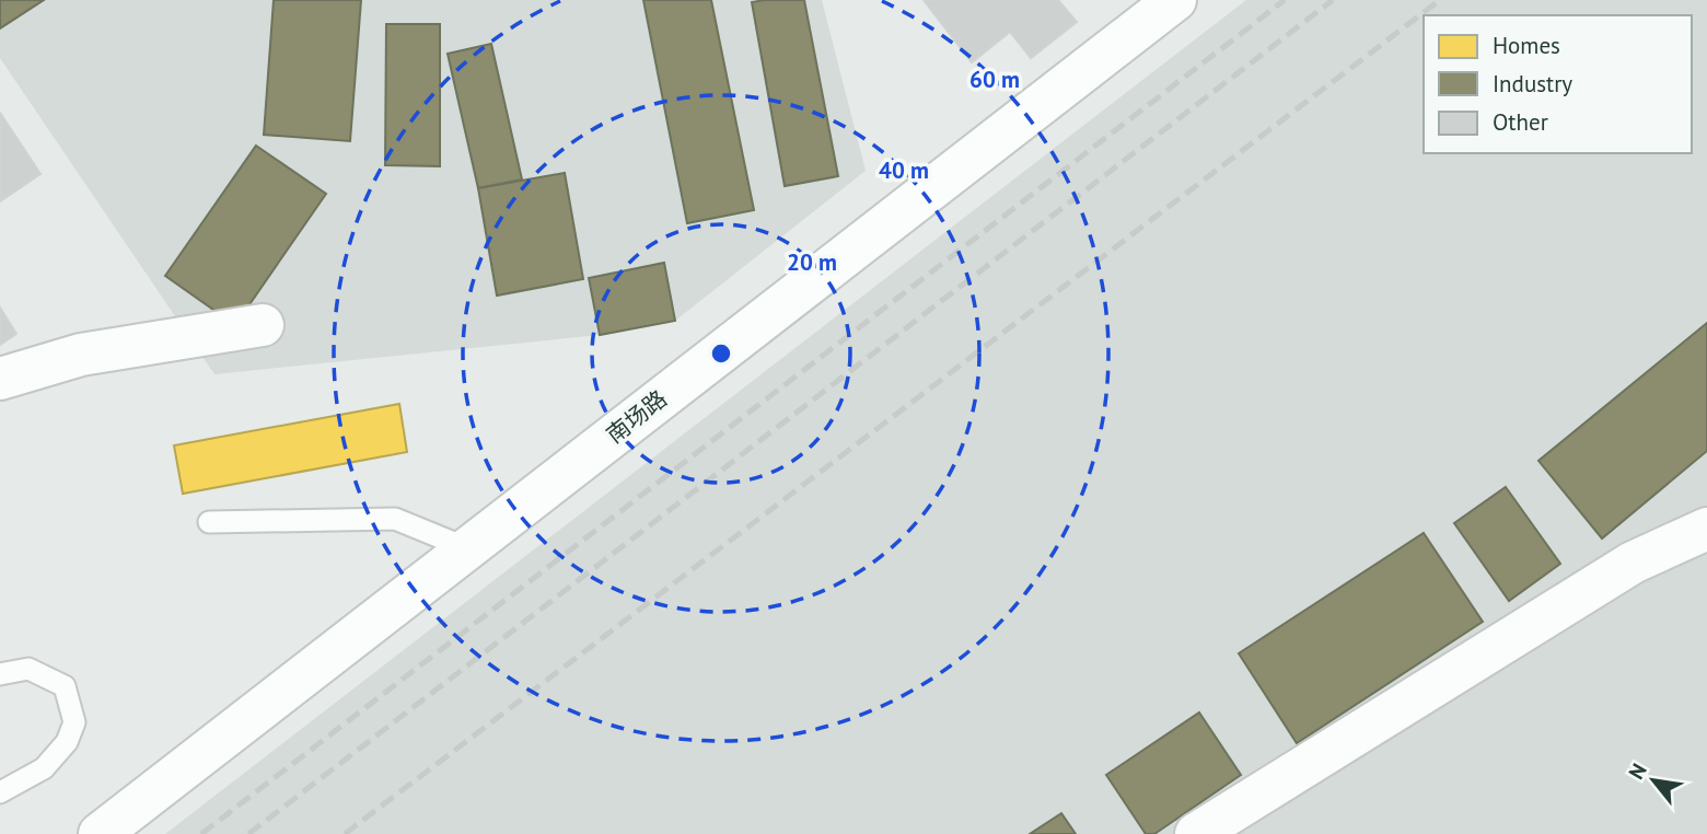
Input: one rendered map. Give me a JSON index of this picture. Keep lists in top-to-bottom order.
{
  "streets": {
    "street": ["南场路"]
  },
  "legend": ["Homes", "Industry", "Other"],
  "north": "top left",
  "rings": ["60 m", "40 m", "20 m"]
}
